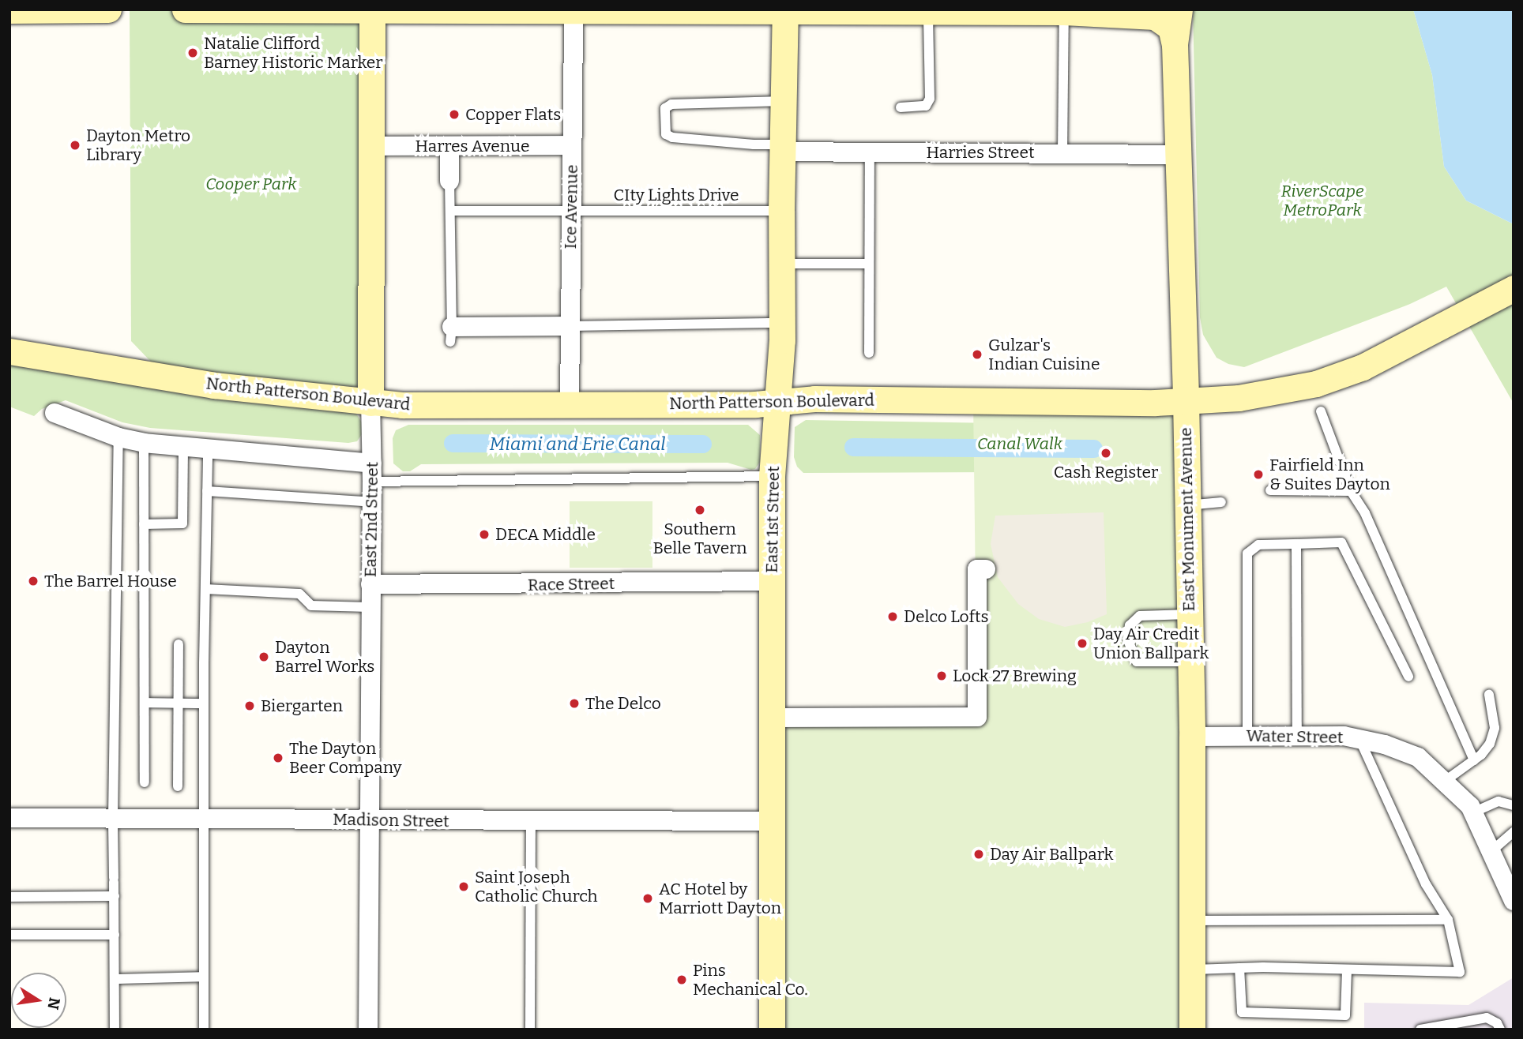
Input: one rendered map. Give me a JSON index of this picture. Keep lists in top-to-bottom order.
{
  "streets": {
    "main road": [
      "North Patterson Boulevard",
      "East 2nd Street",
      "East 1st Street",
      "East Monument Avenue"
    ],
    "street": [
      "Harres Avenue",
      "Harries Street",
      "Ice Avenue",
      "Race Street",
      "Water Street",
      "Madison Street"
    ],
    "lane": ["CIty Lights Drive"]
  },
  "crossings": [
    ["Harres Avenue", "Ice Avenue"],
    ["Harres Avenue", "East 2nd Street"],
    ["Harries Street", "East 1st Street"],
    ["Harries Street", "East Monument Avenue"],
    ["CIty Lights Drive", "Ice Avenue"],
    ["CIty Lights Drive", "East 1st Street"],
    ["Ice Avenue", "North Patterson Boulevard"],
    ["North Patterson Boulevard", "East 2nd Street"],
    ["North Patterson Boulevard", "East 1st Street"],
    ["North Patterson Boulevard", "East Monument Avenue"],
    ["East 2nd Street", "Race Street"],
    ["East 2nd Street", "Madison Street"],
    ["East 1st Street", "Race Street"],
    ["East 1st Street", "Madison Street"],
    ["East Monument Avenue", "Water Street"]
  ],
  "water": ["Miami and Erie Canal"],
  "parks": ["Cooper Park", "RiverScape MetroPark", "Canal Walk"],
  "places": [
    "Natalie Clifford Barney Historic Marker",
    "Copper Flats",
    "Dayton Metro Library",
    "Gulzar's Indian Cuisine",
    "Cash Register",
    "Fairfield Inn & Suites Dayton",
    "Southern Belle Tavern",
    "DECA Middle",
    "The Barrel House",
    "Delco Lofts",
    "Day Air Credit Union Ballpark",
    "Dayton Barrel Works",
    "Lock 27 Brewing",
    "The Delco",
    "Biergarten",
    "The Dayton Beer Company",
    "Day Air Ballpark",
    "Saint Joseph Catholic Church",
    "AC Hotel by Marriott Dayton",
    "Pins Mechanical Co."
  ],
  "north": "right"
}
